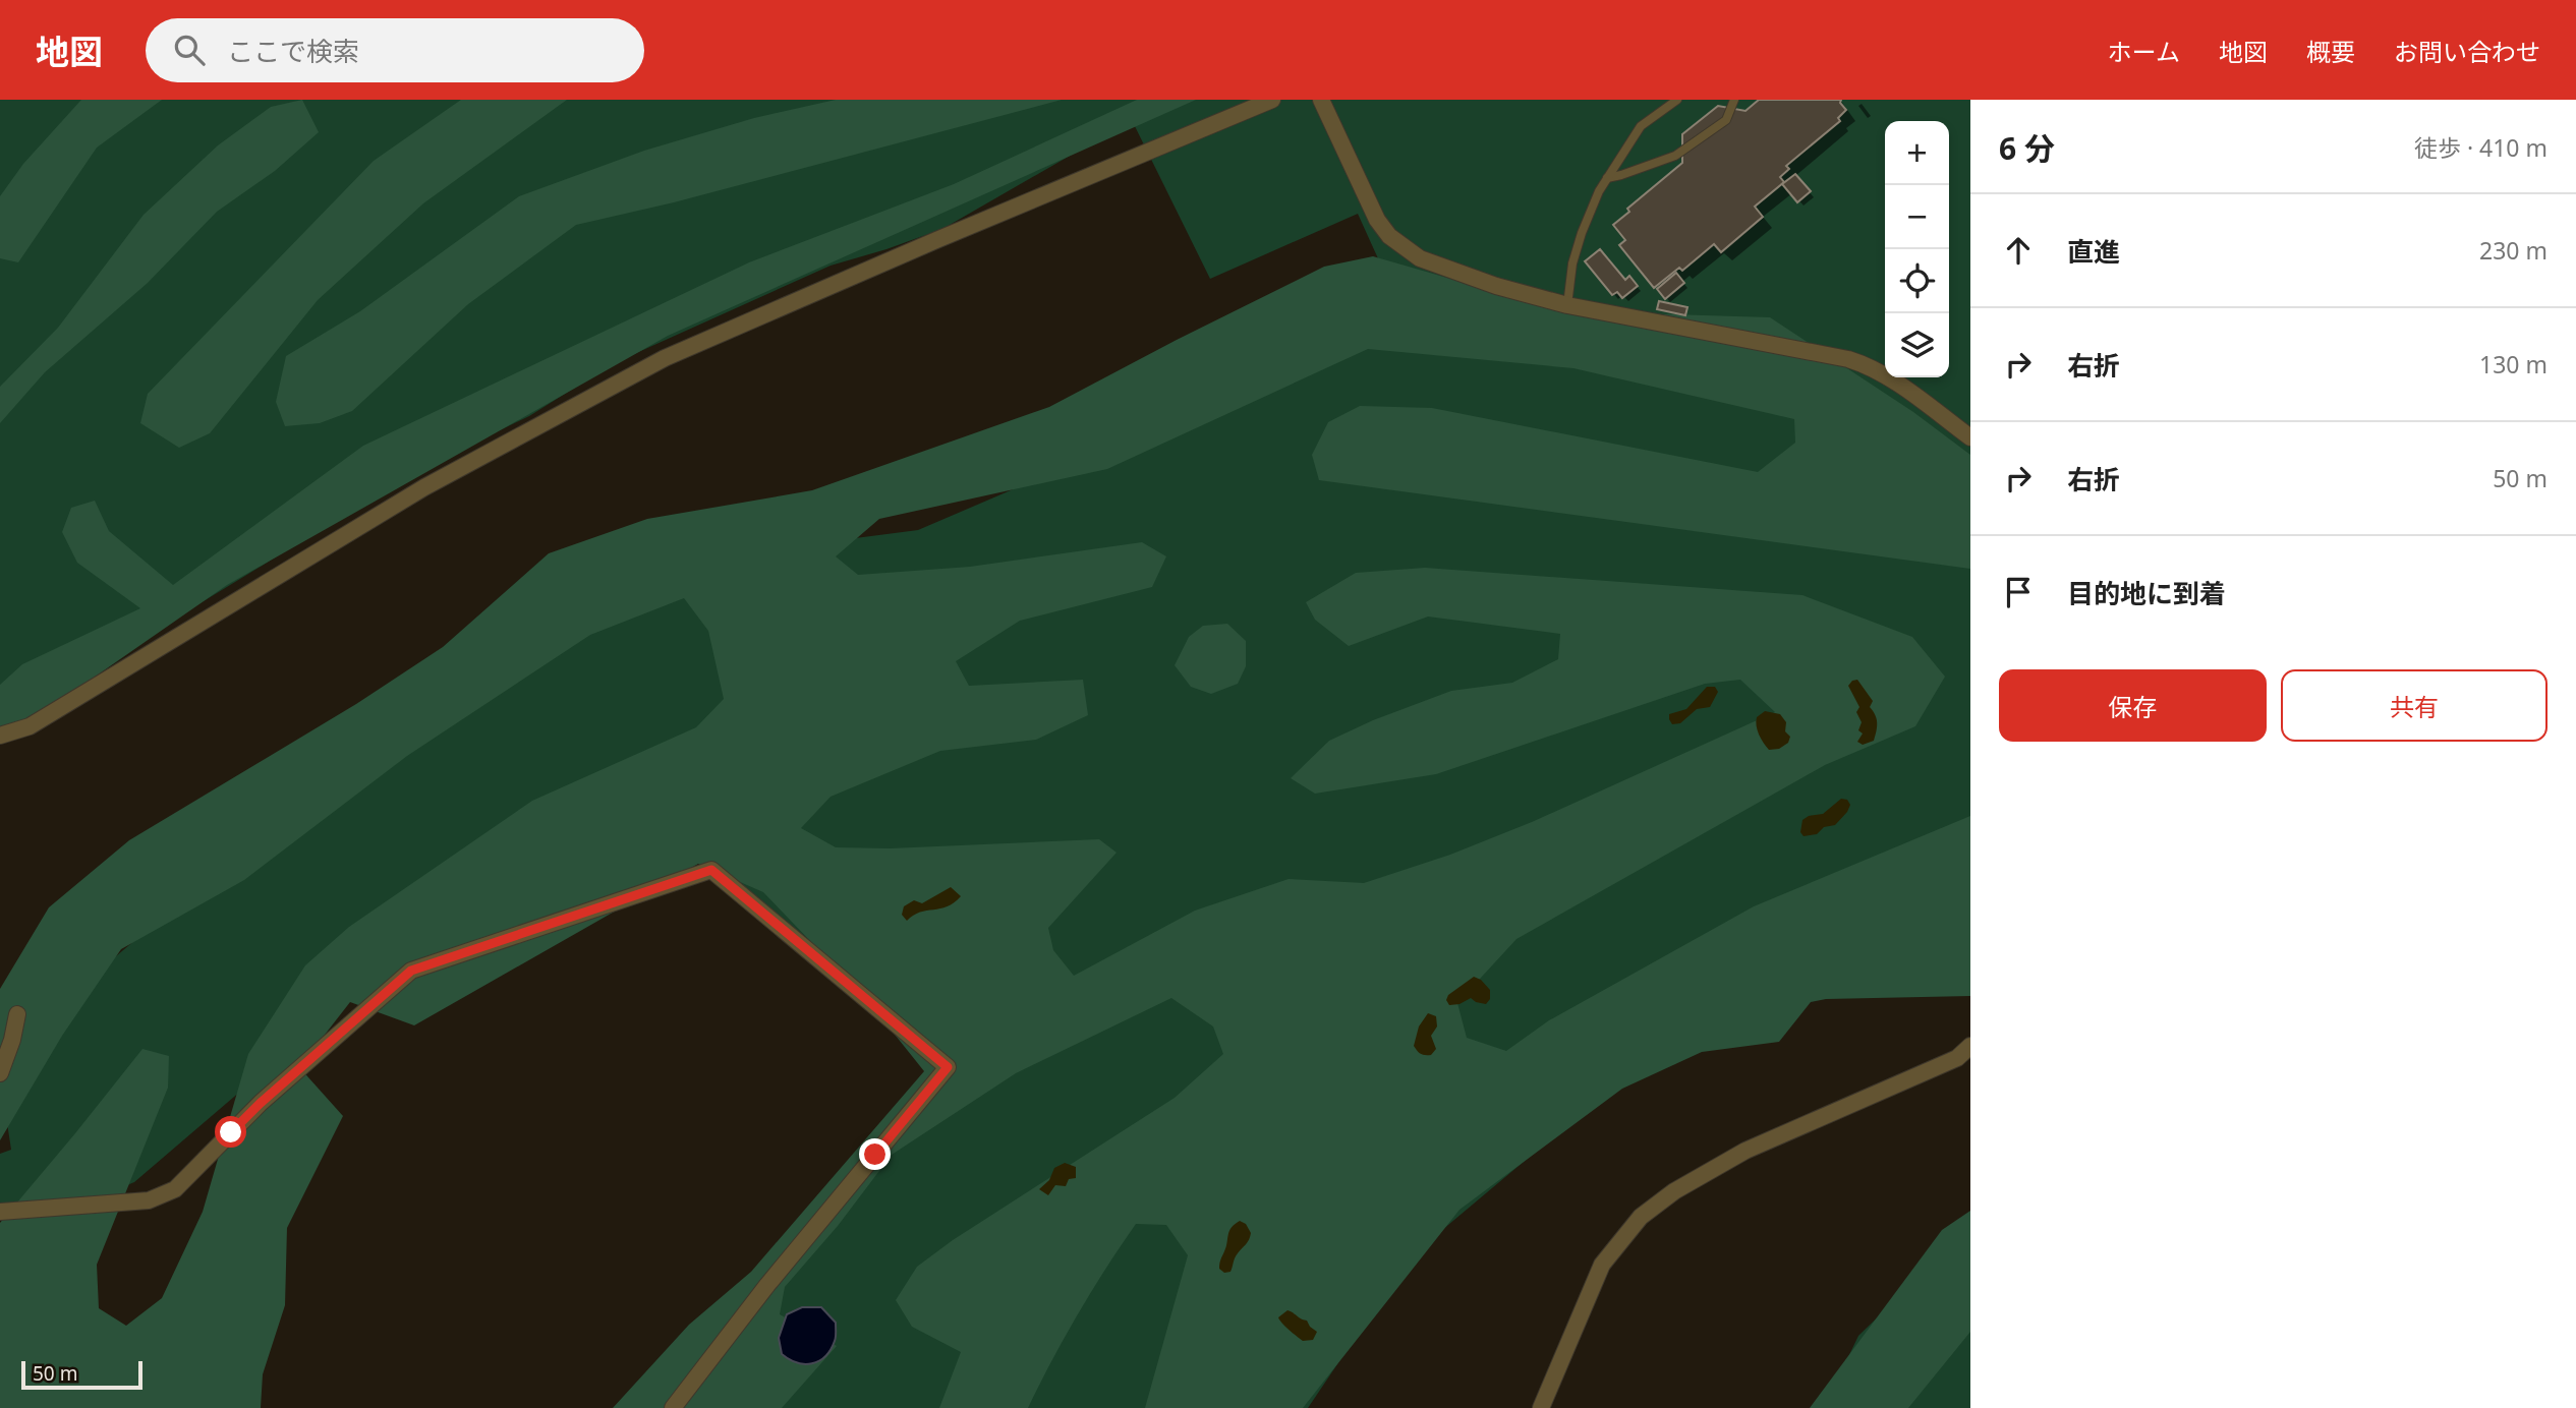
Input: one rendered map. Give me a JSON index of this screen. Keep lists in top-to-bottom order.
{
  "scale_bar": "50 m",
  "page": {
    "header": "地図",
    "search": "ここで検索",
    "nav": [
      "ホーム",
      "地図",
      "概要",
      "お問い合わせ"
    ],
    "heading": ["6 分", "徒歩 · 410 m"],
    "map_buttons": ["+", "−"],
    "list": [
      ["直進", "230 m"],
      ["右折", "130 m"],
      ["右折", "50 m"],
      "目的地に到着"
    ],
    "buttons": ["保存", "共有"],
    "scale": "50 m"
  }
}
